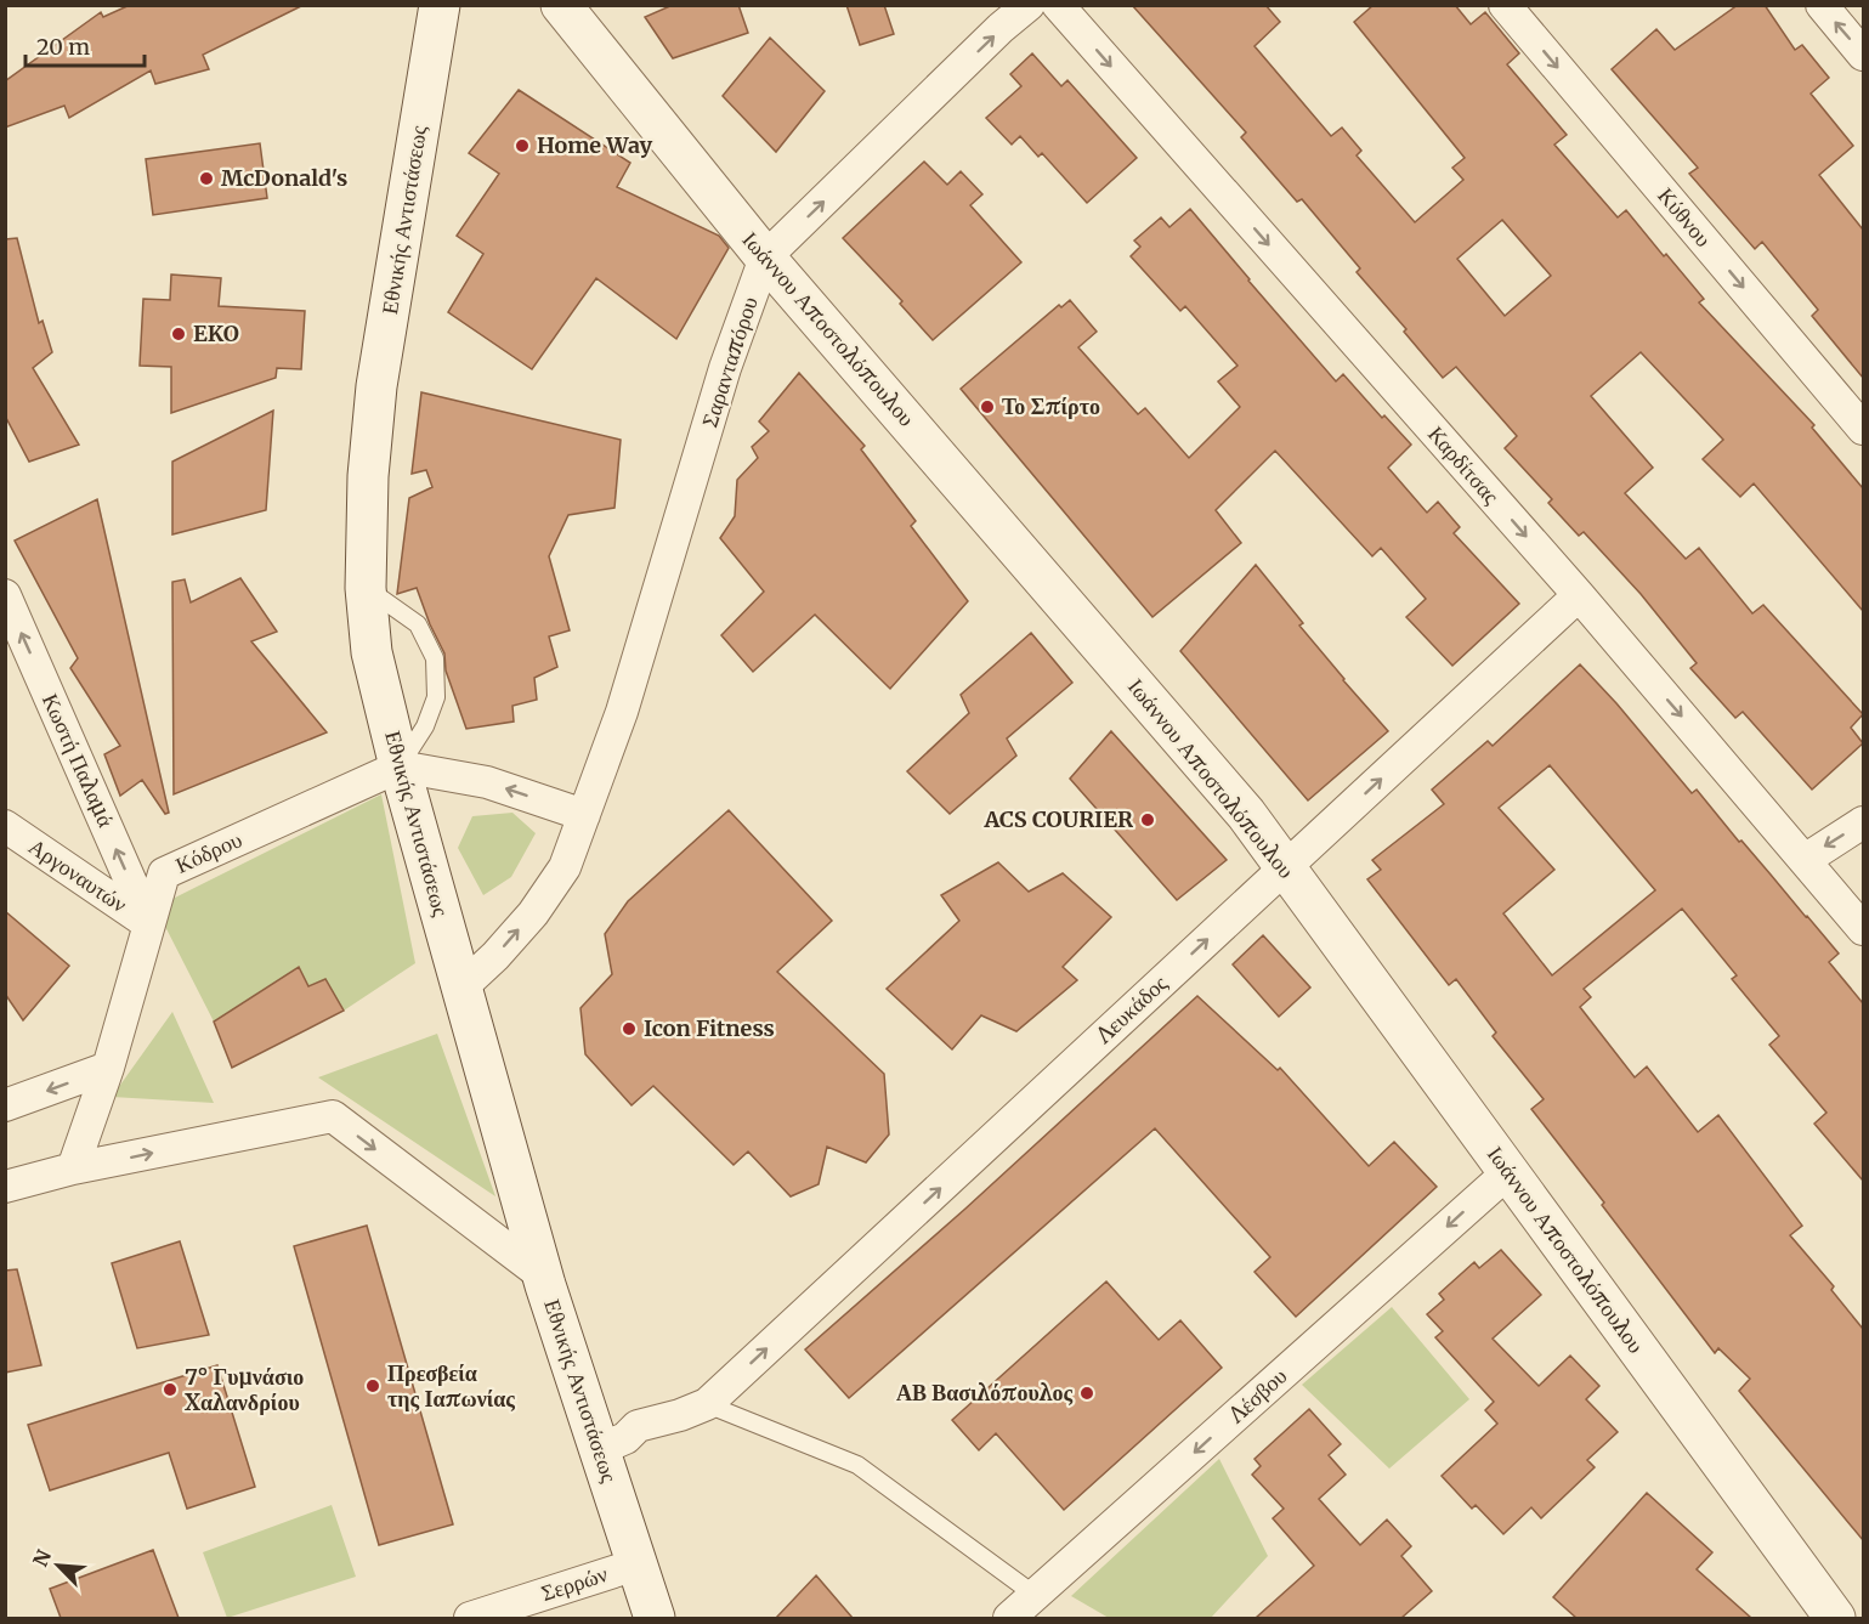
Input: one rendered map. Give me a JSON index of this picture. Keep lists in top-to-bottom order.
{
  "streets": {
    "street": [
      "Κύθνου",
      "Εθνικής Αντιστάσεως",
      "Ιωάννου Αποστολόπουλου",
      "Σαρανταπόρου",
      "Καρδίτσας",
      "Κωστή Παλαμά",
      "Κόδρου",
      "Αργοναυτών",
      "Λευκάδος",
      "Λέσβου",
      "Σερρών"
    ]
  },
  "crossings": [
    ["Εθνικής Αντιστάσεως", "Σαρανταπόρου"],
    ["Εθνικής Αντιστάσεως", "Κόδρου"],
    ["Εθνικής Αντιστάσεως", "Σερρών"],
    ["Ιωάννου Αποστολόπουλου", "Σαρανταπόρου"],
    ["Ιωάννου Αποστολόπουλου", "Λευκάδος"],
    ["Ιωάννου Αποστολόπουλου", "Λέσβου"],
    ["Καρδίτσας", "Λευκάδος"],
    ["Κωστή Παλαμά", "Κόδρου"],
    ["Κωστή Παλαμά", "Αργοναυτών"],
    ["Κόδρου", "Αργοναυτών"]
  ],
  "one_way": [
    "Κύθνου",
    "Σαρανταπόρου",
    "Καρδίτσας",
    "Κωστή Παλαμά",
    "Λευκάδος",
    "Λέσβου"
  ],
  "places": [
    "Home Way",
    "McDonald's",
    "EKO",
    "Το Σπίρτο",
    "ACS COURIER",
    "Icon Fitness",
    "Πρεσβεία της Ιαπωνίας",
    "7° Γυμνάσιο Χαλανδρίου",
    "ΑΒ Βασιλόπουλος"
  ],
  "scale_bar": "20 m",
  "north": "top left"
}
